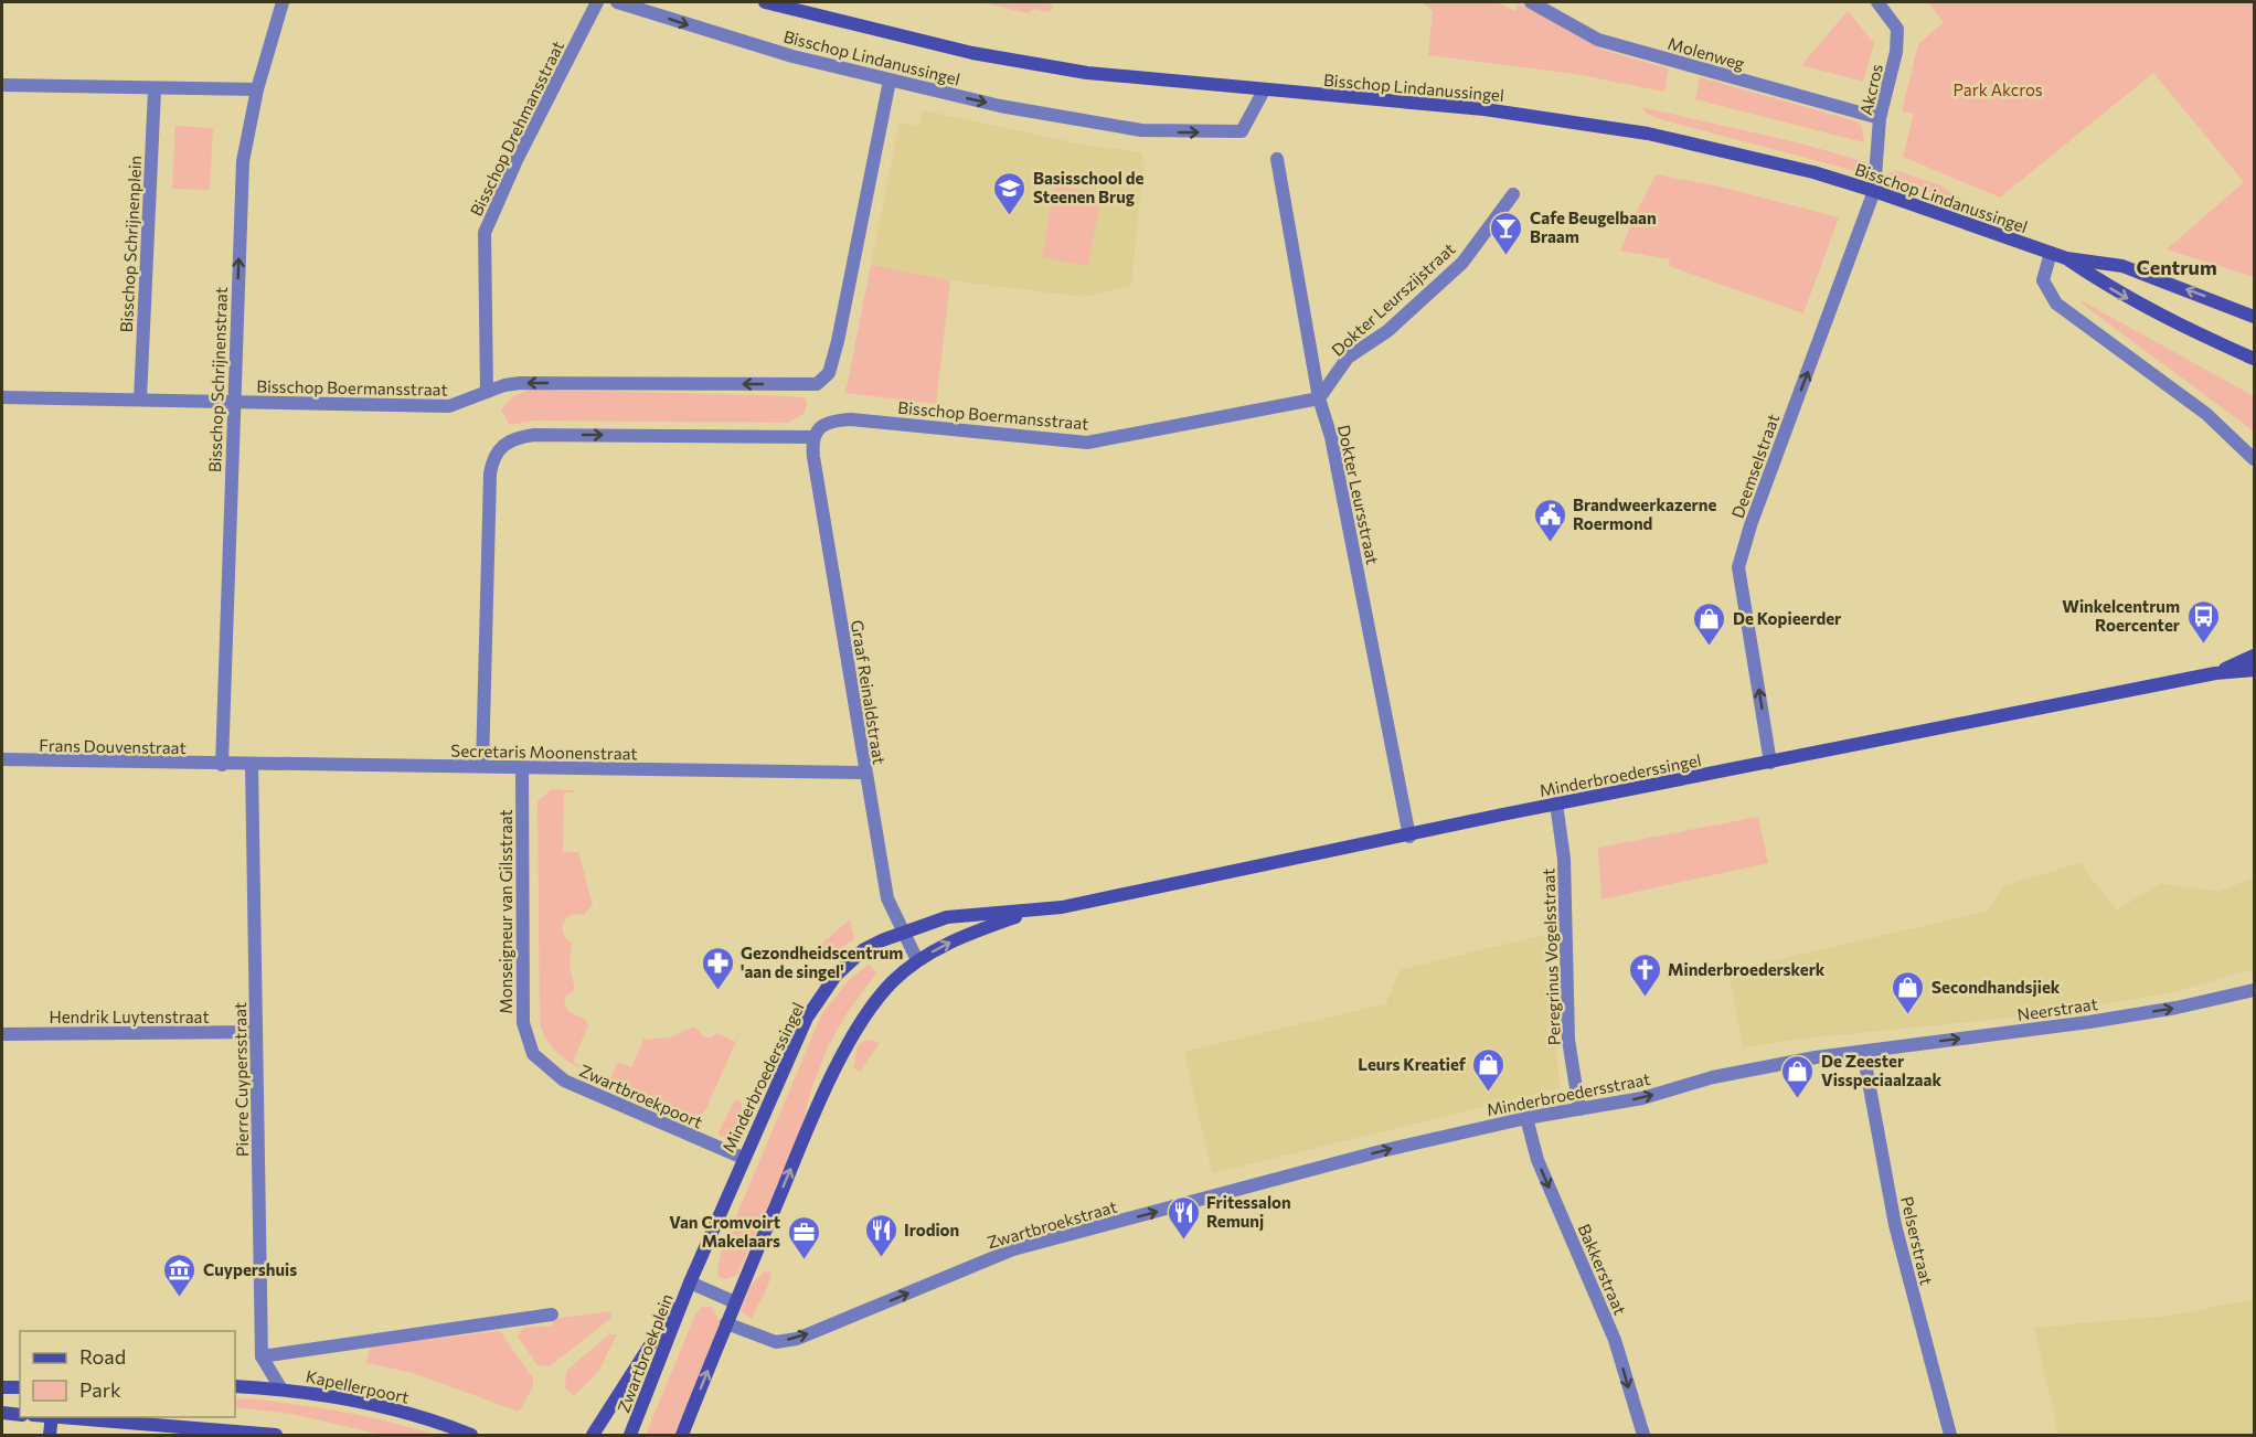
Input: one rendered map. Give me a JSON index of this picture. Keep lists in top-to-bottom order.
{
  "streets": {
    "main road": [
      "Bisschop Lindanussingel",
      "Minderbroederssingel",
      "Zwartbroekplein",
      "Kapellerpoort"
    ],
    "street": [
      "Molenweg",
      "Akcros",
      "Bisschop Drehmansstraat",
      "Bisschop Schrijnenplein",
      "Dokter Leurszijstraat",
      "Bisschop Schrijnenstraat",
      "Bisschop Boermansstraat",
      "Deemselstraat",
      "Dokter Leursstraat",
      "Graaf Reinaldstraat",
      "Frans Douvenstraat",
      "Secretaris Moonenstraat",
      "Monseigneur van Gilsstraat",
      "Peregrinus Vogelsstraat",
      "Neerstraat",
      "Hendrik Luytenstraat",
      "Pierre Cuypersstraat",
      "Minderbroedersstraat",
      "Zwartbroekpoort",
      "Zwartbroekstraat",
      "Pelserstraat",
      "Bakkerstraat"
    ]
  },
  "crossings": [
    ["Molenweg", "Akcros"],
    ["Bisschop Lindanussingel", "Akcros"],
    ["Bisschop Lindanussingel", "Bisschop Boermansstraat"],
    ["Bisschop Lindanussingel", "Deemselstraat"],
    ["Akcros", "Deemselstraat"],
    ["Bisschop Drehmansstraat", "Bisschop Boermansstraat"],
    ["Bisschop Schrijnenplein", "Bisschop Boermansstraat"],
    ["Dokter Leurszijstraat", "Bisschop Boermansstraat"],
    ["Dokter Leurszijstraat", "Dokter Leursstraat"],
    ["Bisschop Schrijnenstraat", "Bisschop Boermansstraat"],
    ["Bisschop Schrijnenstraat", "Frans Douvenstraat"],
    ["Bisschop Schrijnenstraat", "Secretaris Moonenstraat"],
    ["Bisschop Boermansstraat", "Dokter Leursstraat"],
    ["Bisschop Boermansstraat", "Graaf Reinaldstraat"],
    ["Deemselstraat", "Minderbroederssingel"],
    ["Dokter Leursstraat", "Minderbroederssingel"],
    ["Graaf Reinaldstraat", "Secretaris Moonenstraat"],
    ["Graaf Reinaldstraat", "Minderbroederssingel"],
    ["Frans Douvenstraat", "Secretaris Moonenstraat"],
    ["Secretaris Moonenstraat", "Monseigneur van Gilsstraat"],
    ["Secretaris Moonenstraat", "Pierre Cuypersstraat"],
    ["Minderbroederssingel", "Peregrinus Vogelsstraat"],
    ["Minderbroederssingel", "Zwartbroekpoort"],
    ["Minderbroederssingel", "Zwartbroekplein"],
    ["Monseigneur van Gilsstraat", "Zwartbroekpoort"],
    ["Peregrinus Vogelsstraat", "Minderbroedersstraat"],
    ["Neerstraat", "Minderbroedersstraat"],
    ["Neerstraat", "Pelserstraat"],
    ["Hendrik Luytenstraat", "Pierre Cuypersstraat"],
    ["Pierre Cuypersstraat", "Kapellerpoort"],
    ["Minderbroedersstraat", "Zwartbroekstraat"],
    ["Minderbroedersstraat", "Pelserstraat"],
    ["Minderbroedersstraat", "Bakkerstraat"]
  ],
  "one_way": [
    "Bisschop Schrijnenstraat",
    "Deemselstraat",
    "Neerstraat",
    "Minderbroedersstraat",
    "Zwartbroekstraat",
    "Bakkerstraat"
  ],
  "districts": ["Centrum"],
  "parks": ["Park Akcros"],
  "places": {
    "school or university": ["Basisschool de Steenen Brug"],
    "bar": ["Cafe Beugelbaan Braam"],
    "public building": ["Brandweerkazerne Roermond"],
    "bus stop": ["Winkelcentrum Roercenter"],
    "shop": [
      "De Kopieerder",
      "Secondhandsjiek",
      "Leurs Kreatief",
      "De Zeester Visspeciaalzaak"
    ],
    "pharmacy": ["Gezondheidscentrum 'aan de singel'"],
    "church": ["Minderbroederskerk"],
    "restaurant": ["Fritessalon Remunj", "Irodion"],
    "office": ["Van Cromvoirt Makelaars"],
    "museum": ["Cuypershuis"]
  },
  "legend": ["Road", "Park"]
}
